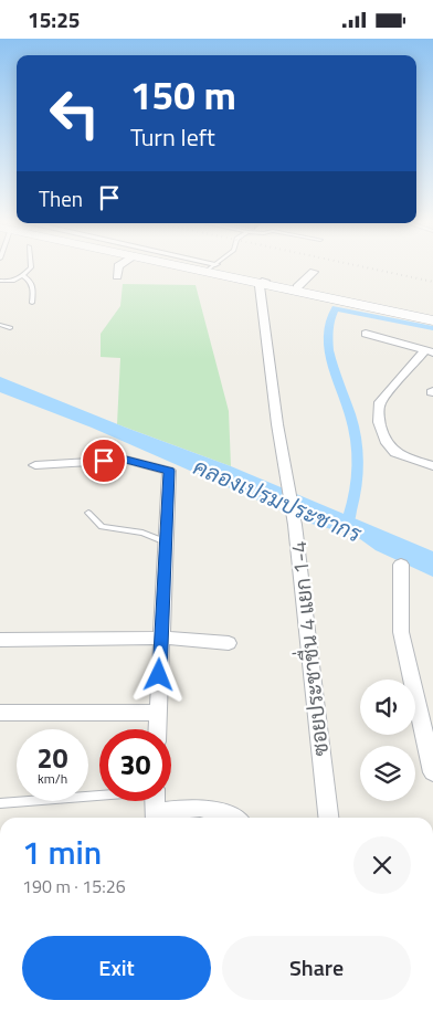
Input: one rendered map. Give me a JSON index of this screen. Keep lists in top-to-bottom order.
{
  "streets": {
    "street": ["ซอยประชาชื่น 4 แยก 1-4"]
  },
  "water": ["คลองเปรมประชากร"],
  "page": {
    "status": "15:25",
    "turn": ["150 m", "Turn left"],
    "then": "Then",
    "speed": "20 km/h",
    "limit": "30",
    "heading": ["1 min", "190 m · 15:26"],
    "buttons": ["Exit", "Share"]
  }
}
